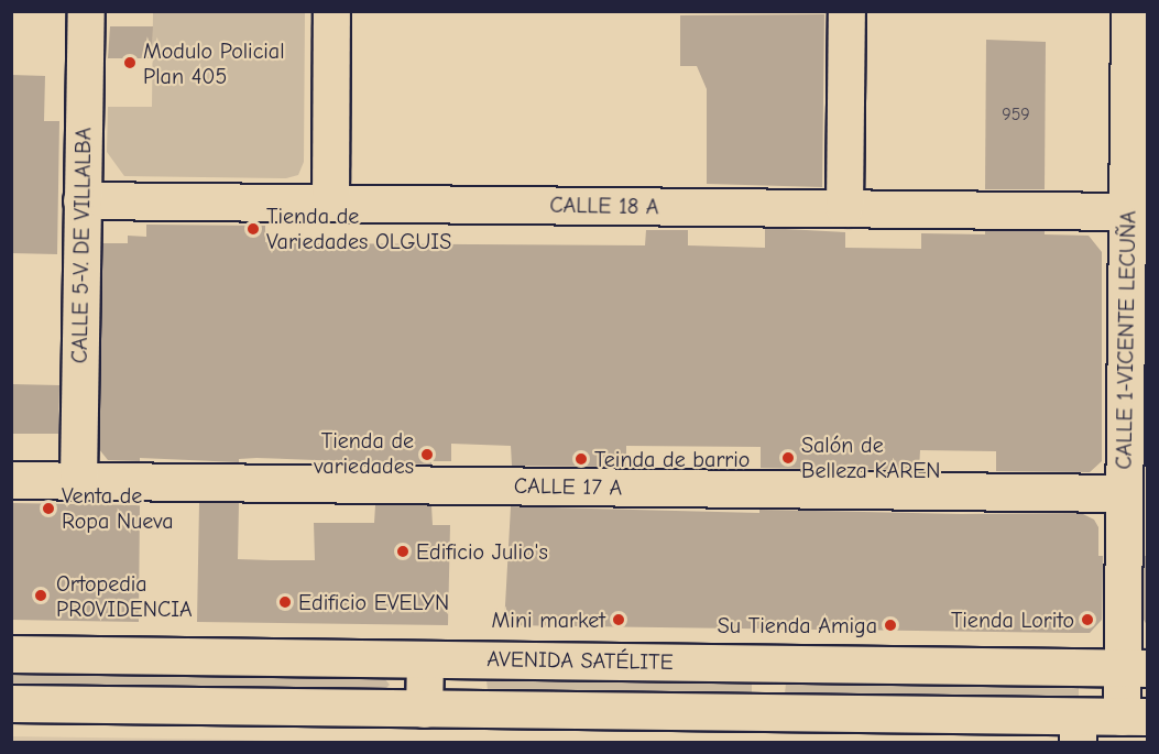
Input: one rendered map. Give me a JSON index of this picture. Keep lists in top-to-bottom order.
{
  "streets": {
    "street": [
      "CALLE 18 A",
      "CALLE 5-V. DE VILLALBA",
      "CALLE 1-VICENTE LECUÑA",
      "CALLE 17 A",
      "AVENIDA SATÉLITE"
    ]
  },
  "crossings": [
    ["CALLE 18 A", "CALLE 5-V. DE VILLALBA"],
    ["CALLE 18 A", "CALLE 1-VICENTE LECUÑA"],
    ["CALLE 5-V. DE VILLALBA", "CALLE 17 A"],
    ["CALLE 1-VICENTE LECUÑA", "CALLE 17 A"],
    ["CALLE 1-VICENTE LECUÑA", "AVENIDA SATÉLITE"]
  ],
  "places": [
    "Modulo Policial Plan 405",
    "Tienda de Variedades OLGUIS",
    "Tienda de variedades",
    "Salón de Belleza KAREN",
    "Teinda de barrio",
    "Venta de Ropa Nueva",
    "Edificio Julio's",
    "Ortopedia PROVIDENCIA",
    "Edificio EVELYN",
    "Mini market",
    "Tienda Lorito",
    "Su Tienda Amiga"
  ],
  "house_numbers": ["959"]
}
